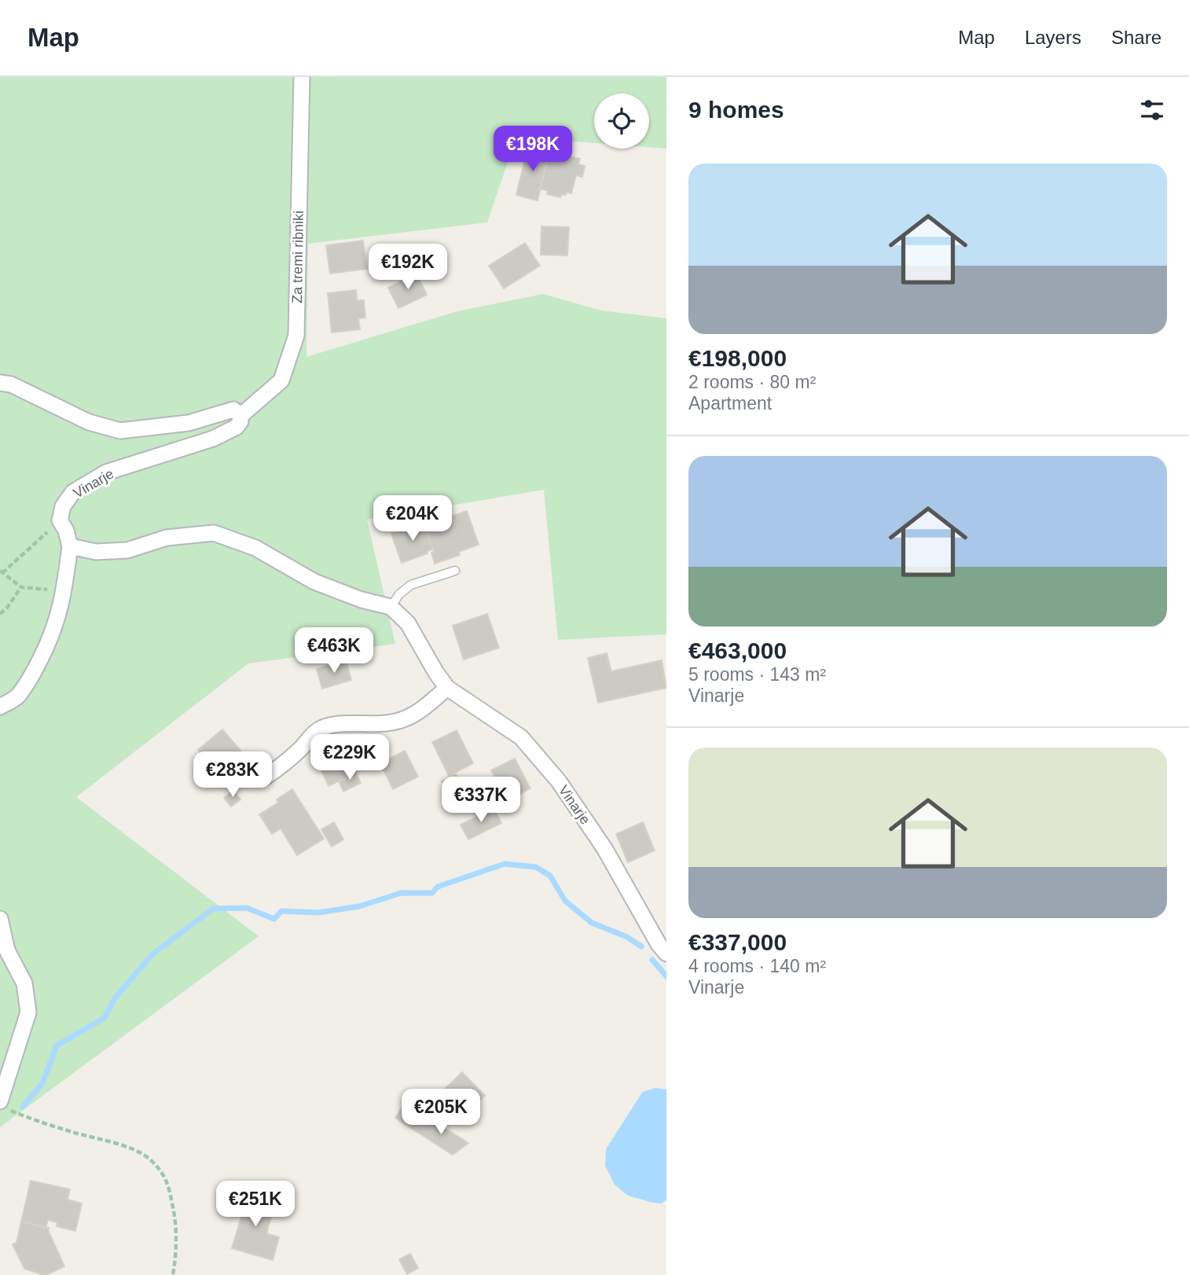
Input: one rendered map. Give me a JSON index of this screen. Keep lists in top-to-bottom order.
{
  "streets": {
    "street": ["Za tremi ribniki", "Vinarje"]
  },
  "crossings": [
    ["Za tremi ribniki", "Vinarje"]
  ],
  "page": {
    "header": "Map",
    "nav": ["Map", "Layers", "Share"],
    "heading": "9 homes",
    "price": [
      "€198K",
      "€192K",
      "€204K",
      "€463K",
      "€229K",
      "€283K",
      "€337K",
      "€205K",
      "€251K"
    ],
    "list": [
      {
        "name": "€198,000",
        "note": "2 rooms · 80 m² · Apartment"
      },
      {
        "name": "€463,000",
        "note": "5 rooms · 143 m² · Vinarje"
      },
      {
        "name": "€337,000",
        "note": "4 rooms · 140 m² · Vinarje"
      }
    ]
  }
}
